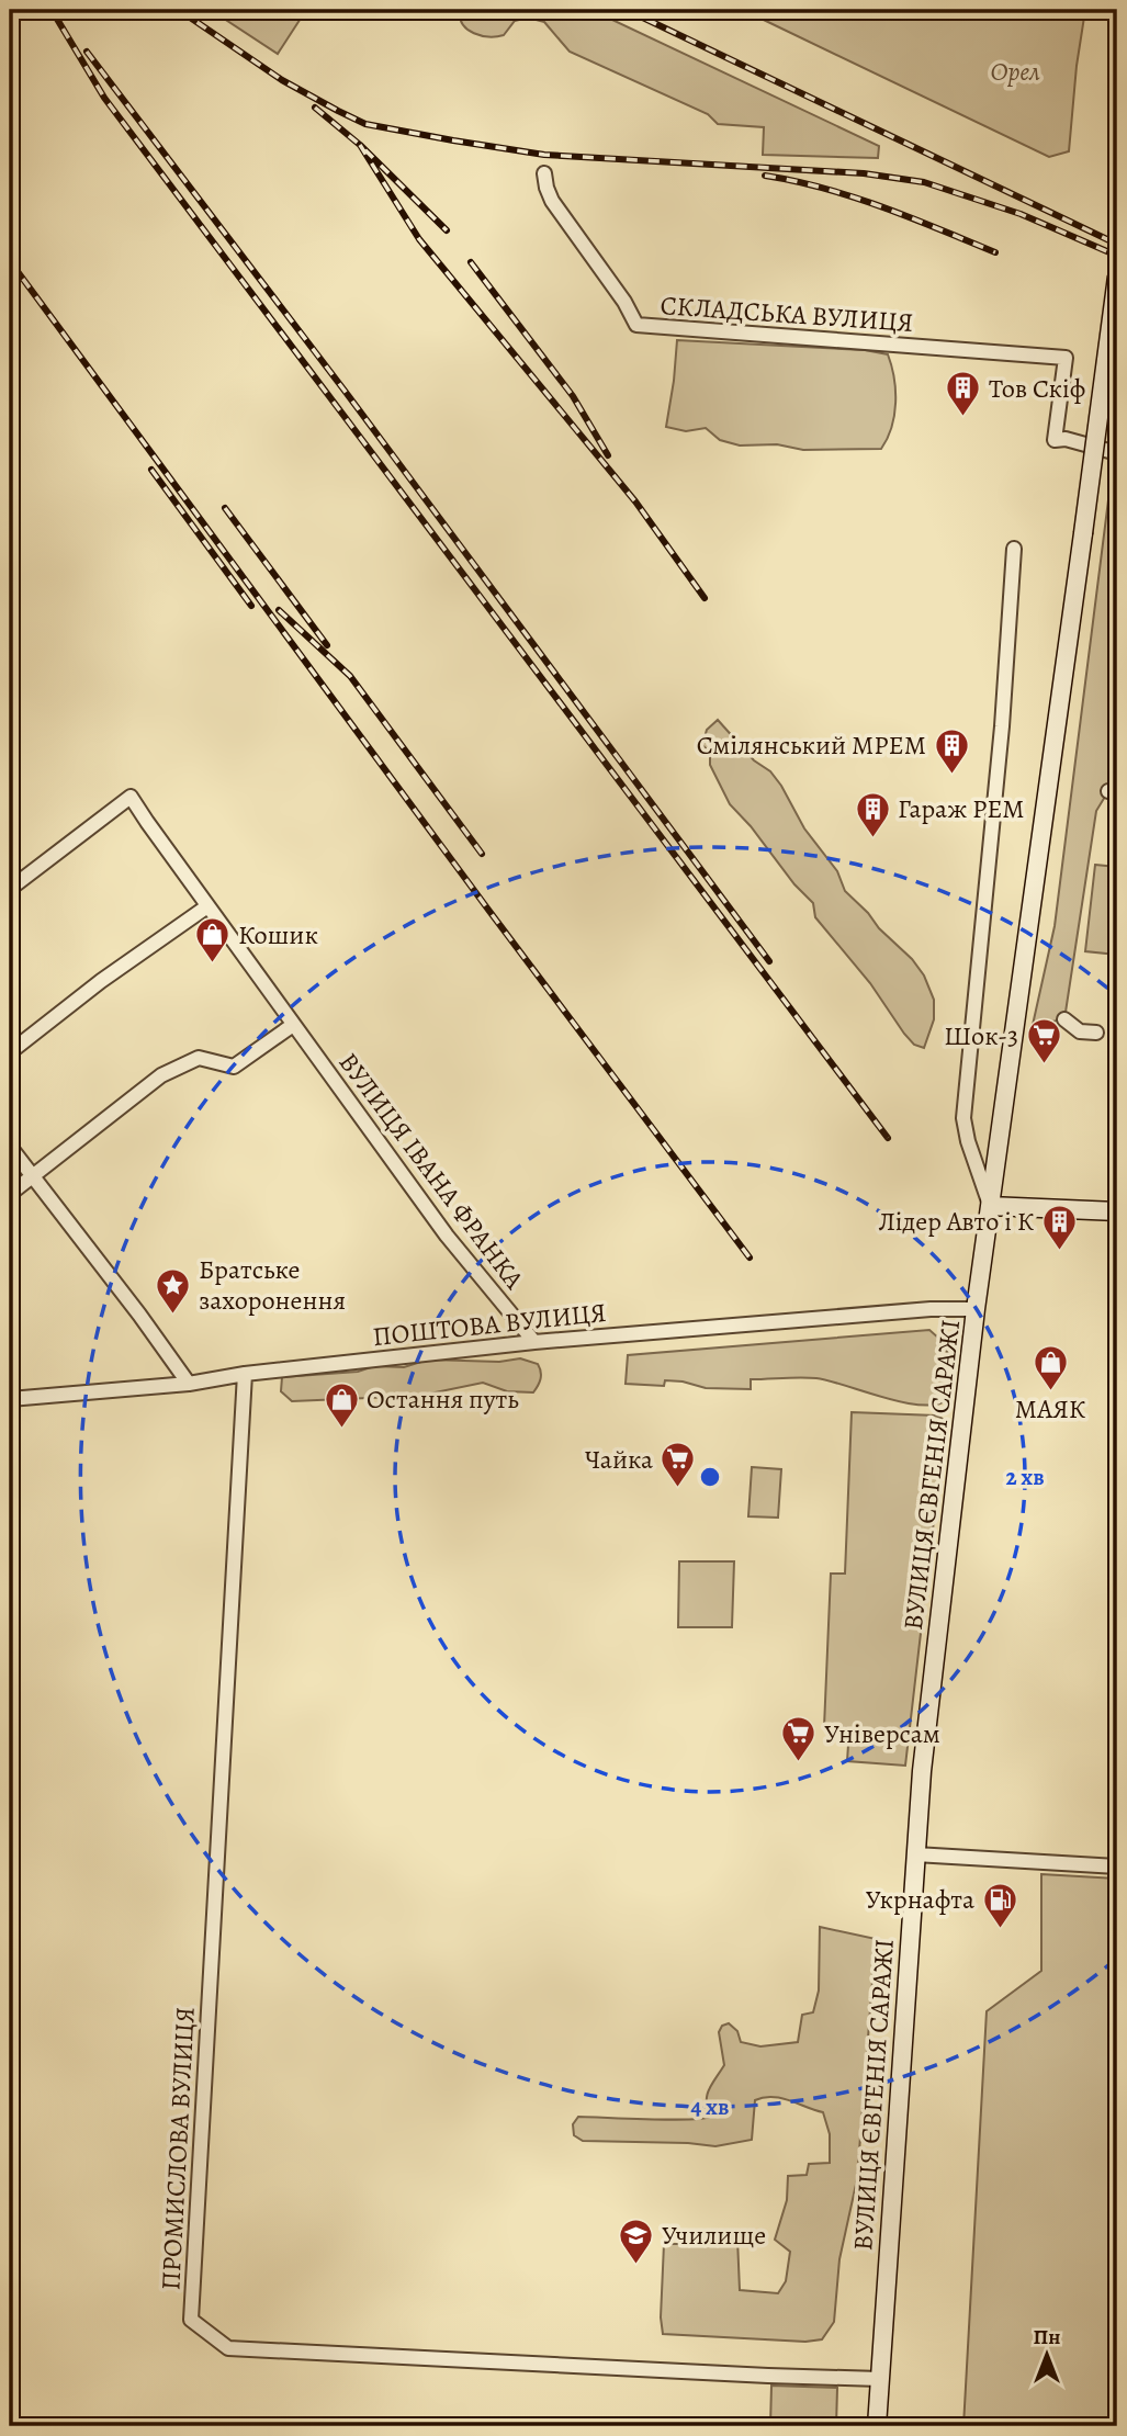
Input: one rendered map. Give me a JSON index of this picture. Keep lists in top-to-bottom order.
{
  "streets": {
    "main road": ["ВУЛИЦЯ ЄВГЕНІЯ САРАЖІ"],
    "street": [
      "СКЛАДСЬКА ВУЛИЦЯ",
      "ВУЛИЦЯ ІВАНА ФРАНКА",
      "ПОШТОВА ВУЛИЦЯ",
      "ПРОМИСЛОВА ВУЛИЦЯ"
    ]
  },
  "crossings": [
    ["ВУЛИЦЯ ІВАНА ФРАНКА", "ПОШТОВА ВУЛИЦЯ"],
    ["ПОШТОВА ВУЛИЦЯ", "ВУЛИЦЯ ЄВГЕНІЯ САРАЖІ"],
    ["ПОШТОВА ВУЛИЦЯ", "ПРОМИСЛОВА ВУЛИЦЯ"],
    ["ВУЛИЦЯ ЄВГЕНІЯ САРАЖІ", "ПРОМИСЛОВА ВУЛИЦЯ"]
  ],
  "parks": ["Орел"],
  "places": {
    "building": [
      "Тов Скіф",
      "Смілянський МРЕМ",
      "Гараж РЕМ",
      "Лідер Авто і К"
    ],
    "shop": ["Кошик", "МАЯК", "Остання путь"],
    "supermarket": ["Шок-3", "Чайка", "Універсам"],
    "place": ["Братське захоронення"],
    "fuel station": ["Укрнафта"],
    "school or university": ["Училище"]
  },
  "north": "top",
  "rings": ["2 хв", "4 хв"]
}
